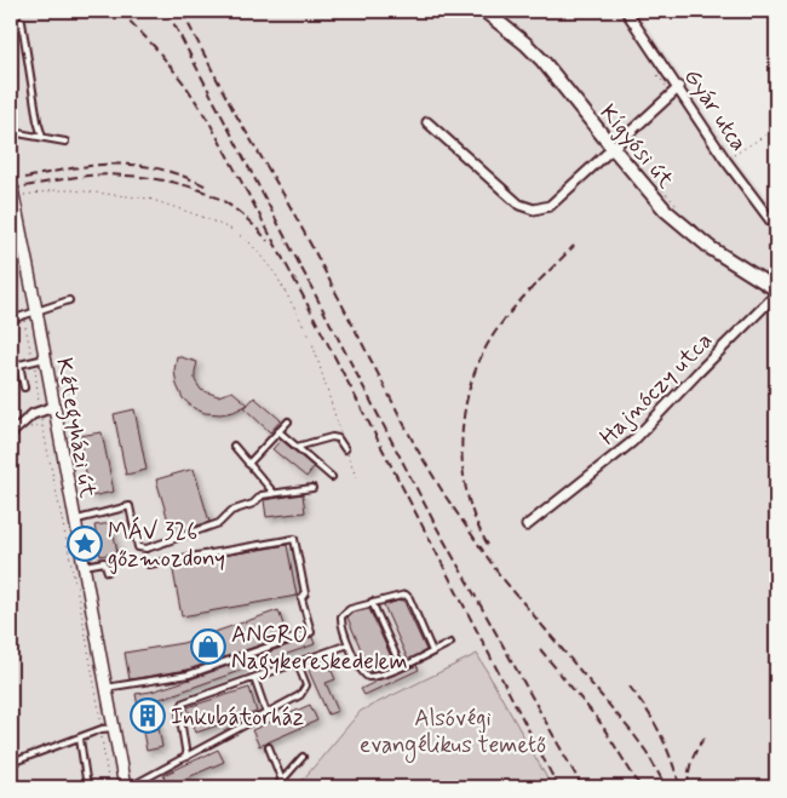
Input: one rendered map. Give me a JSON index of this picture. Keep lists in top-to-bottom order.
{
  "streets": {
    "main road": ["Kígyósi út"],
    "street": ["Gyár utca", "Hajnóczy utca", "Kétegyházi út"]
  },
  "parks": ["Alsóvégi evangélikus temető"],
  "places": {
    "place": ["MÁV 326 gőzmozdony"],
    "shop": ["ANGRO Nagykereskedelem"],
    "building": ["Inkubátorház"]
  }
}
